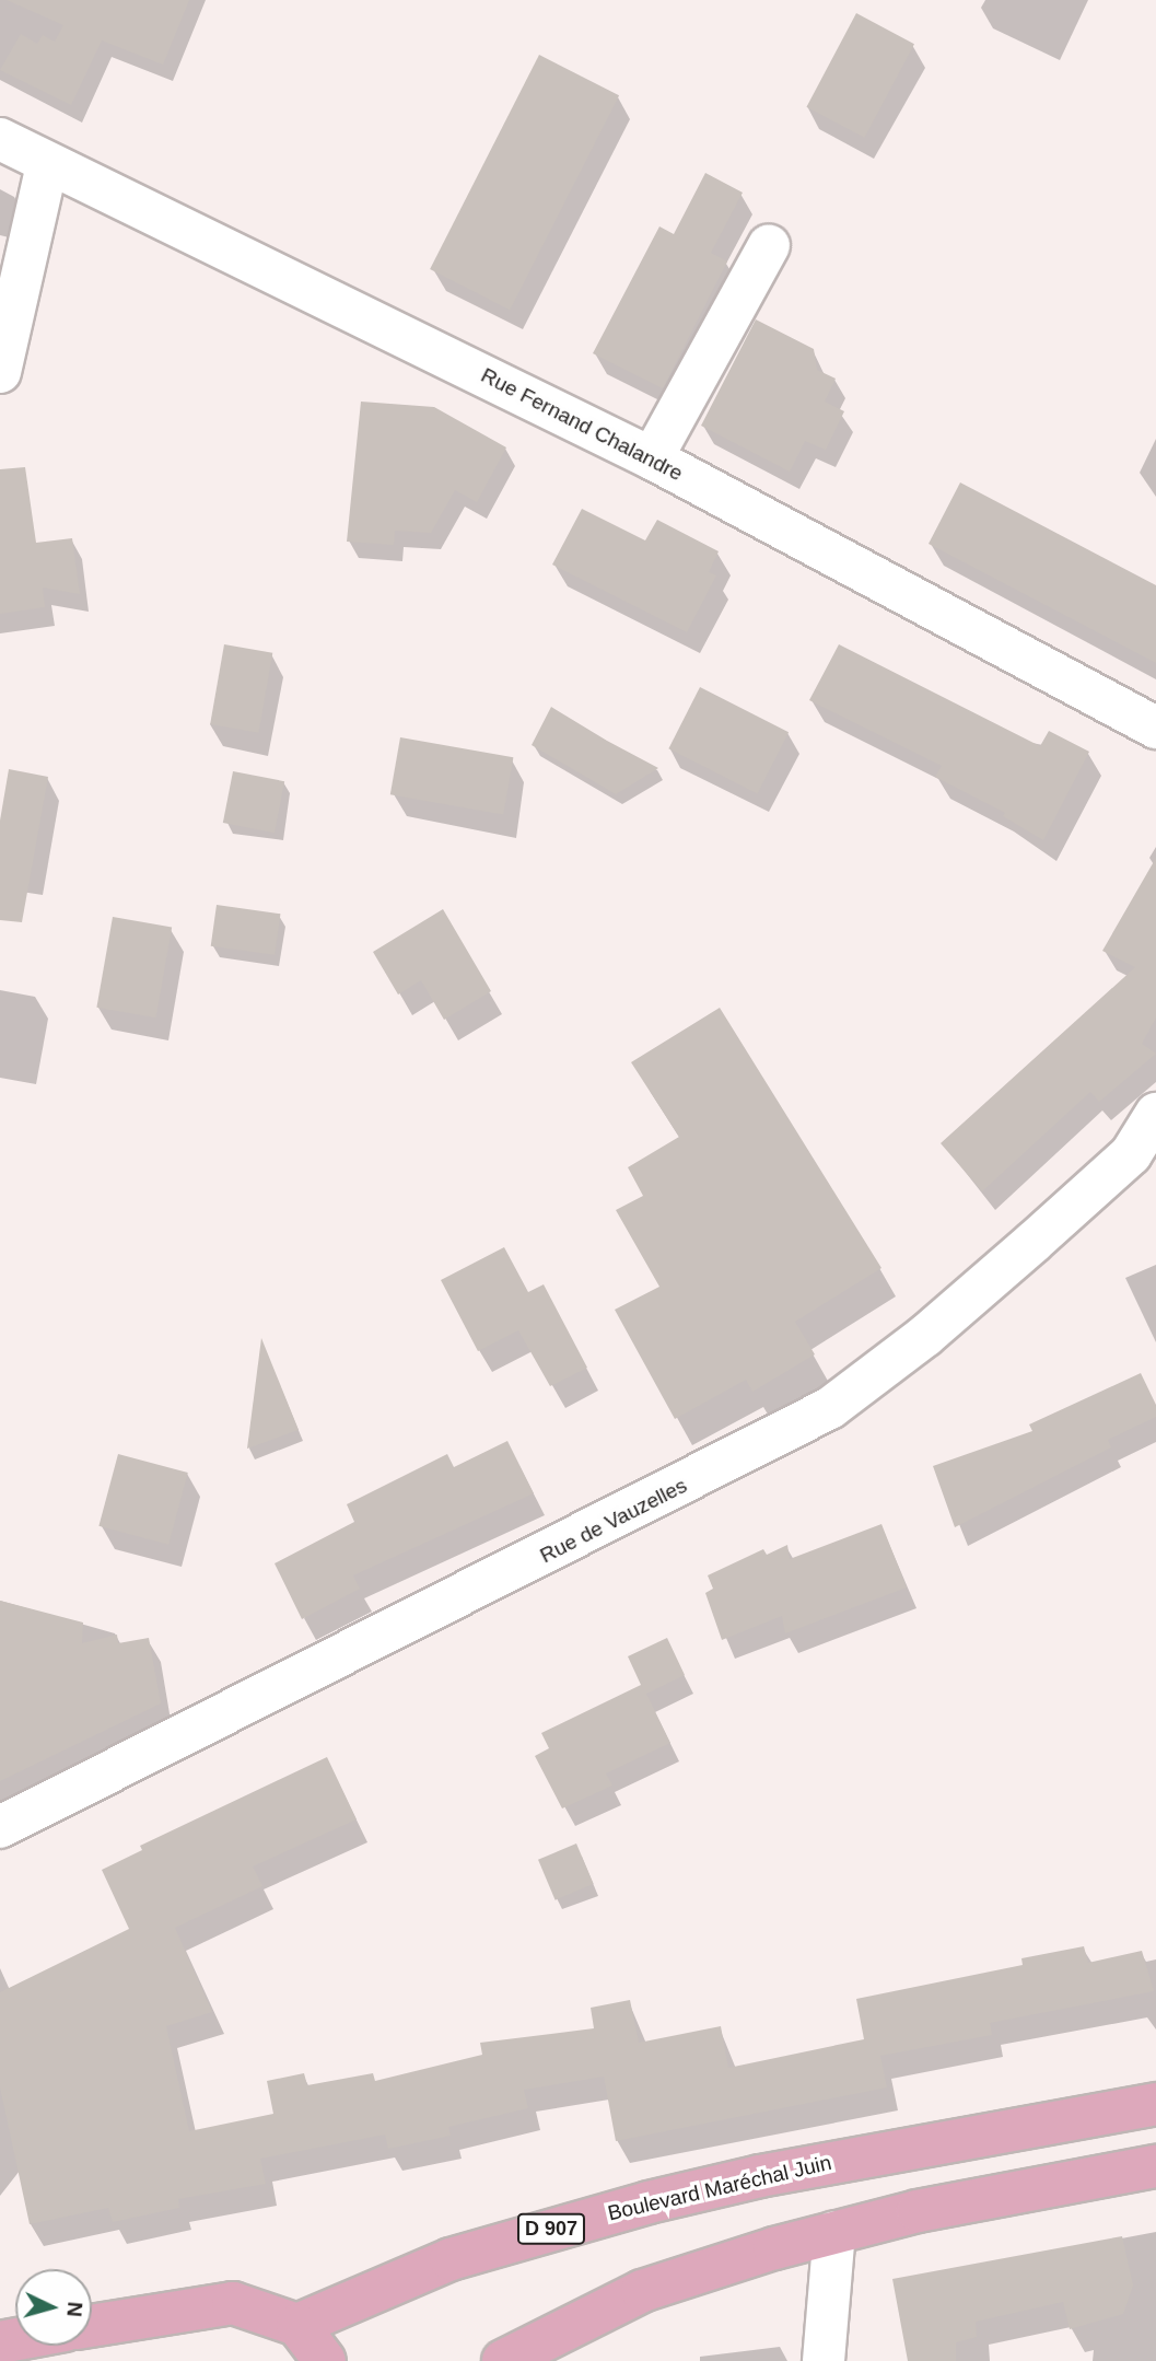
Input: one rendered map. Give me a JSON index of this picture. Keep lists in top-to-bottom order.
{
  "streets": {
    "main road": ["Boulevard Maréchal Juin", "D 907"],
    "street": ["Rue Fernand Chalandre", "Rue de Vauzelles"]
  },
  "north": "right"
}
